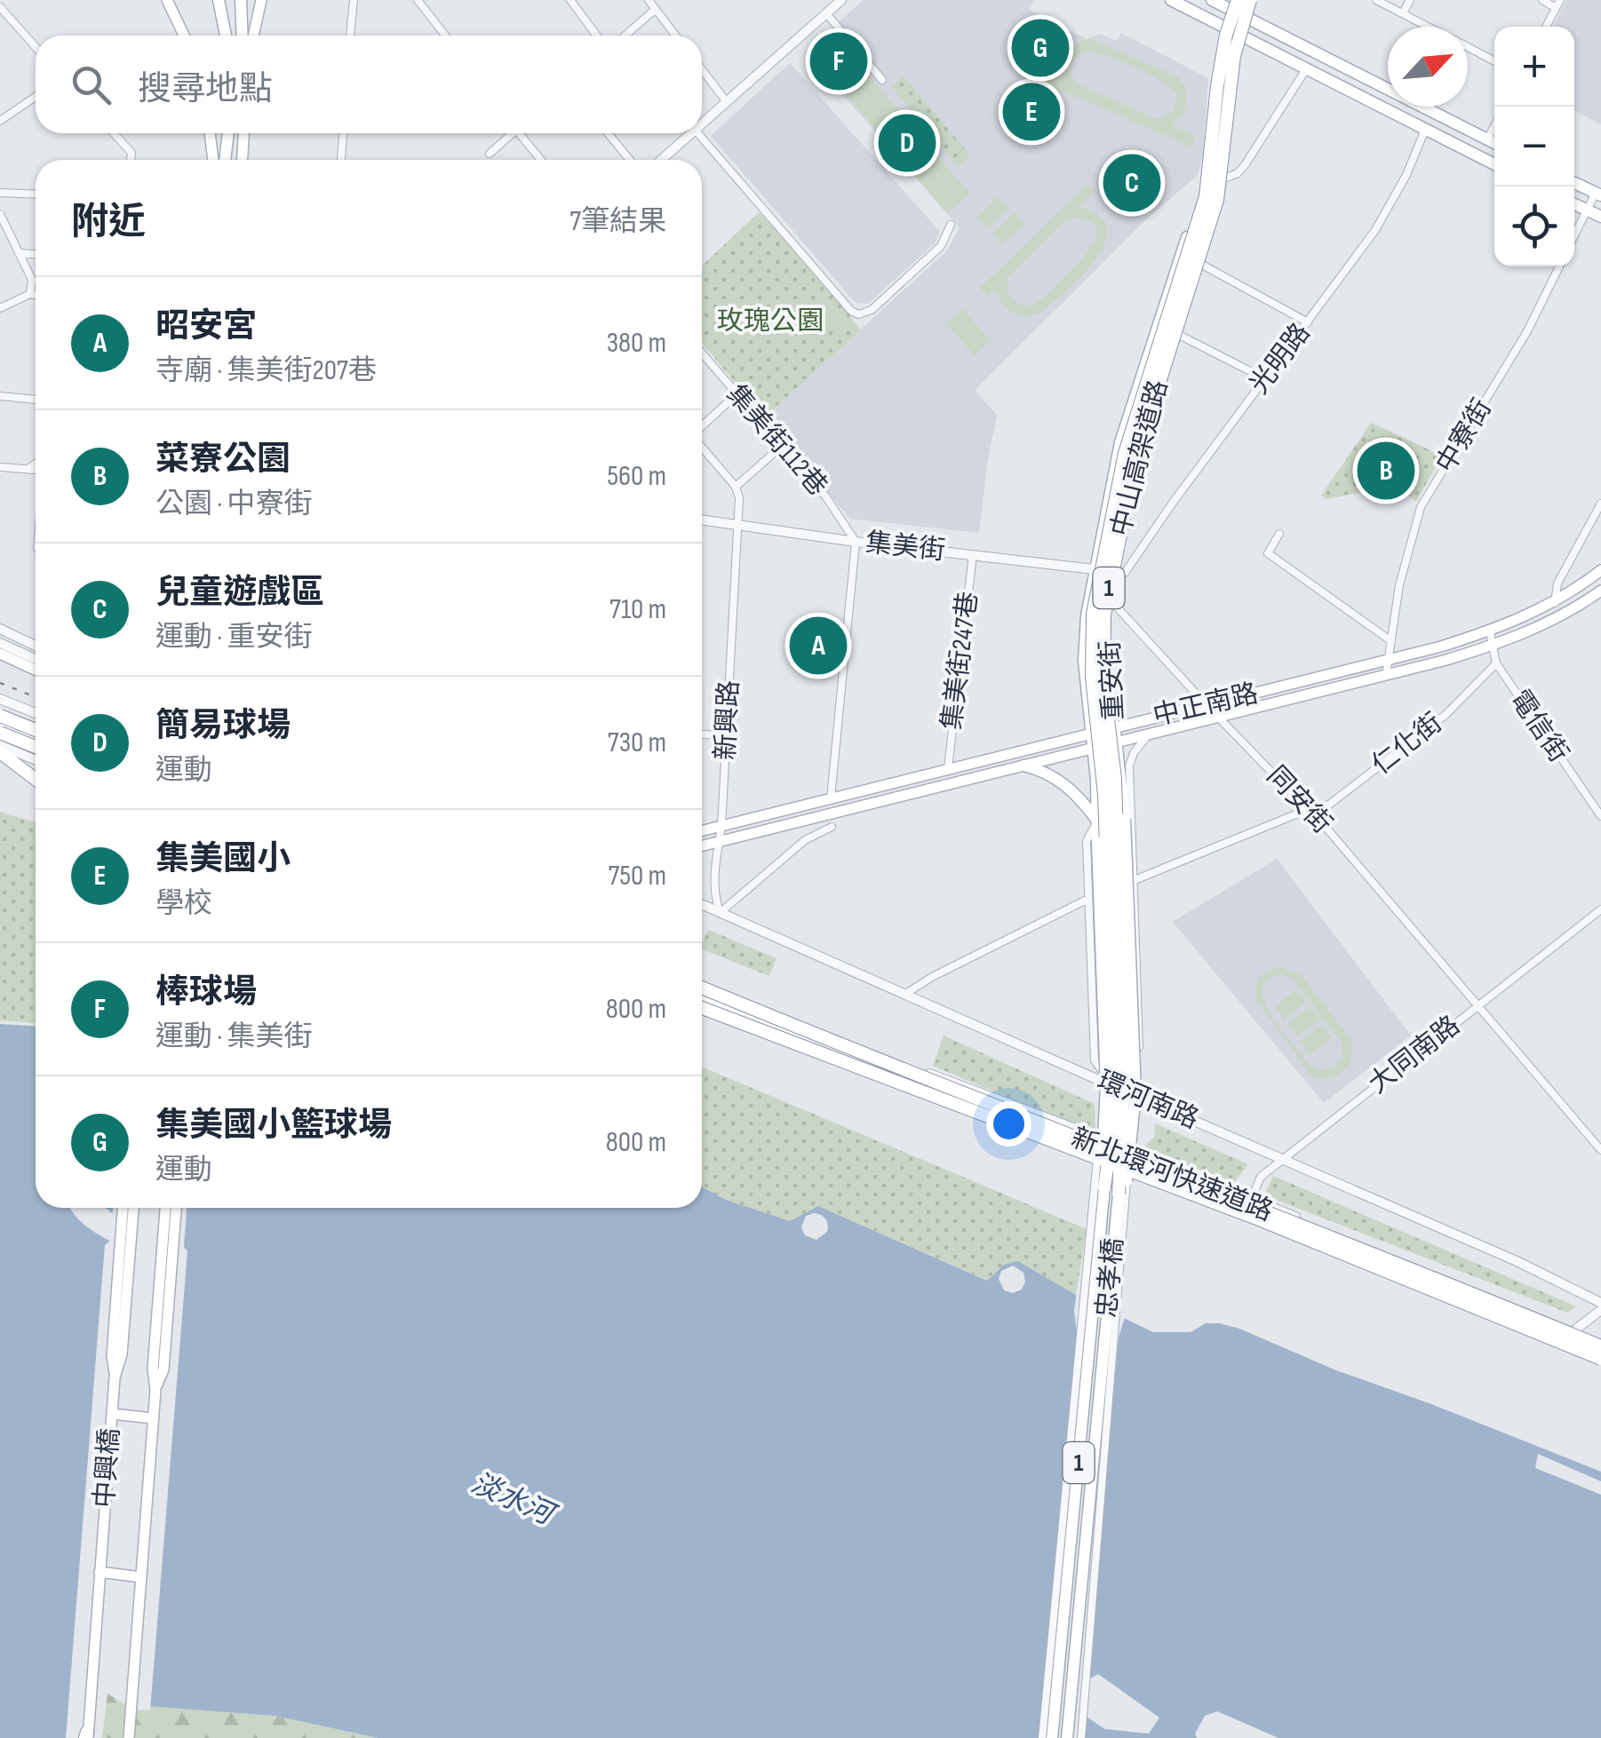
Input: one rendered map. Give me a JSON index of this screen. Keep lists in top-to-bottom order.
{
  "streets": {
    "highway": ["中山高架道路", "1", "新北環河快速道路"],
    "main road": [
      "重安街",
      "中正南路",
      "忠孝橋",
      "中興橋"
    ],
    "street": [
      "光明路",
      "中寮街",
      "集美街112巷",
      "集美街",
      "集美街247巷",
      "新興路",
      "電信街",
      "仁化街",
      "同安街",
      "大同南路",
      "環河南路"
    ]
  },
  "crossings": [
    ["光明路", "集美街"],
    ["光明路", "重安街"],
    ["中寮街", "中正南路"],
    ["集美街112巷", "集美街"],
    ["中山高架道路", "1"],
    ["中山高架道路", "忠孝橋"],
    ["集美街", "集美街247巷"],
    ["集美街", "重安街"],
    ["集美街", "新興路"],
    ["1", "重安街"],
    ["集美街247巷", "中正南路"],
    ["重安街", "中正南路"],
    ["重安街", "仁化街"],
    ["重安街", "同安街"],
    ["重安街", "環河南路"],
    ["重安街", "忠孝橋"],
    ["中正南路", "新興路"],
    ["中正南路", "電信街"],
    ["中正南路", "同安街"],
    ["新興路", "環河南路"],
    ["電信街", "仁化街"],
    ["仁化街", "同安街"],
    ["同安街", "大同南路"],
    ["大同南路", "環河南路"],
    ["環河南路", "新北環河快速道路"]
  ],
  "water": ["淡水河"],
  "parks": ["玫瑰公園"],
  "north": "top right",
  "page": {
    "pins": [
      "G",
      "F",
      "E",
      "D",
      "C",
      "B",
      "A"
    ],
    "map_buttons": ["+", "−"],
    "search": "搜尋地點",
    "heading": ["附近", "7筆結果"],
    "list": [
      {
        "mark": "A",
        "name": "昭安宮",
        "note": "寺廟 · 集美街207巷",
        "value": "380 m"
      },
      {
        "mark": "B",
        "name": "菜寮公園",
        "note": "公園 · 中寮街",
        "value": "560 m"
      },
      {
        "mark": "C",
        "name": "兒童遊戲區",
        "note": "運動 · 重安街",
        "value": "710 m"
      },
      {
        "mark": "D",
        "name": "簡易球場",
        "note": "運動",
        "value": "730 m"
      },
      {
        "mark": "E",
        "name": "集美國小",
        "note": "學校",
        "value": "750 m"
      },
      {
        "mark": "F",
        "name": "棒球場",
        "note": "運動 · 集美街",
        "value": "800 m"
      },
      {
        "mark": "G",
        "name": "集美國小籃球場",
        "note": "運動",
        "value": "800 m"
      }
    ]
  }
}
